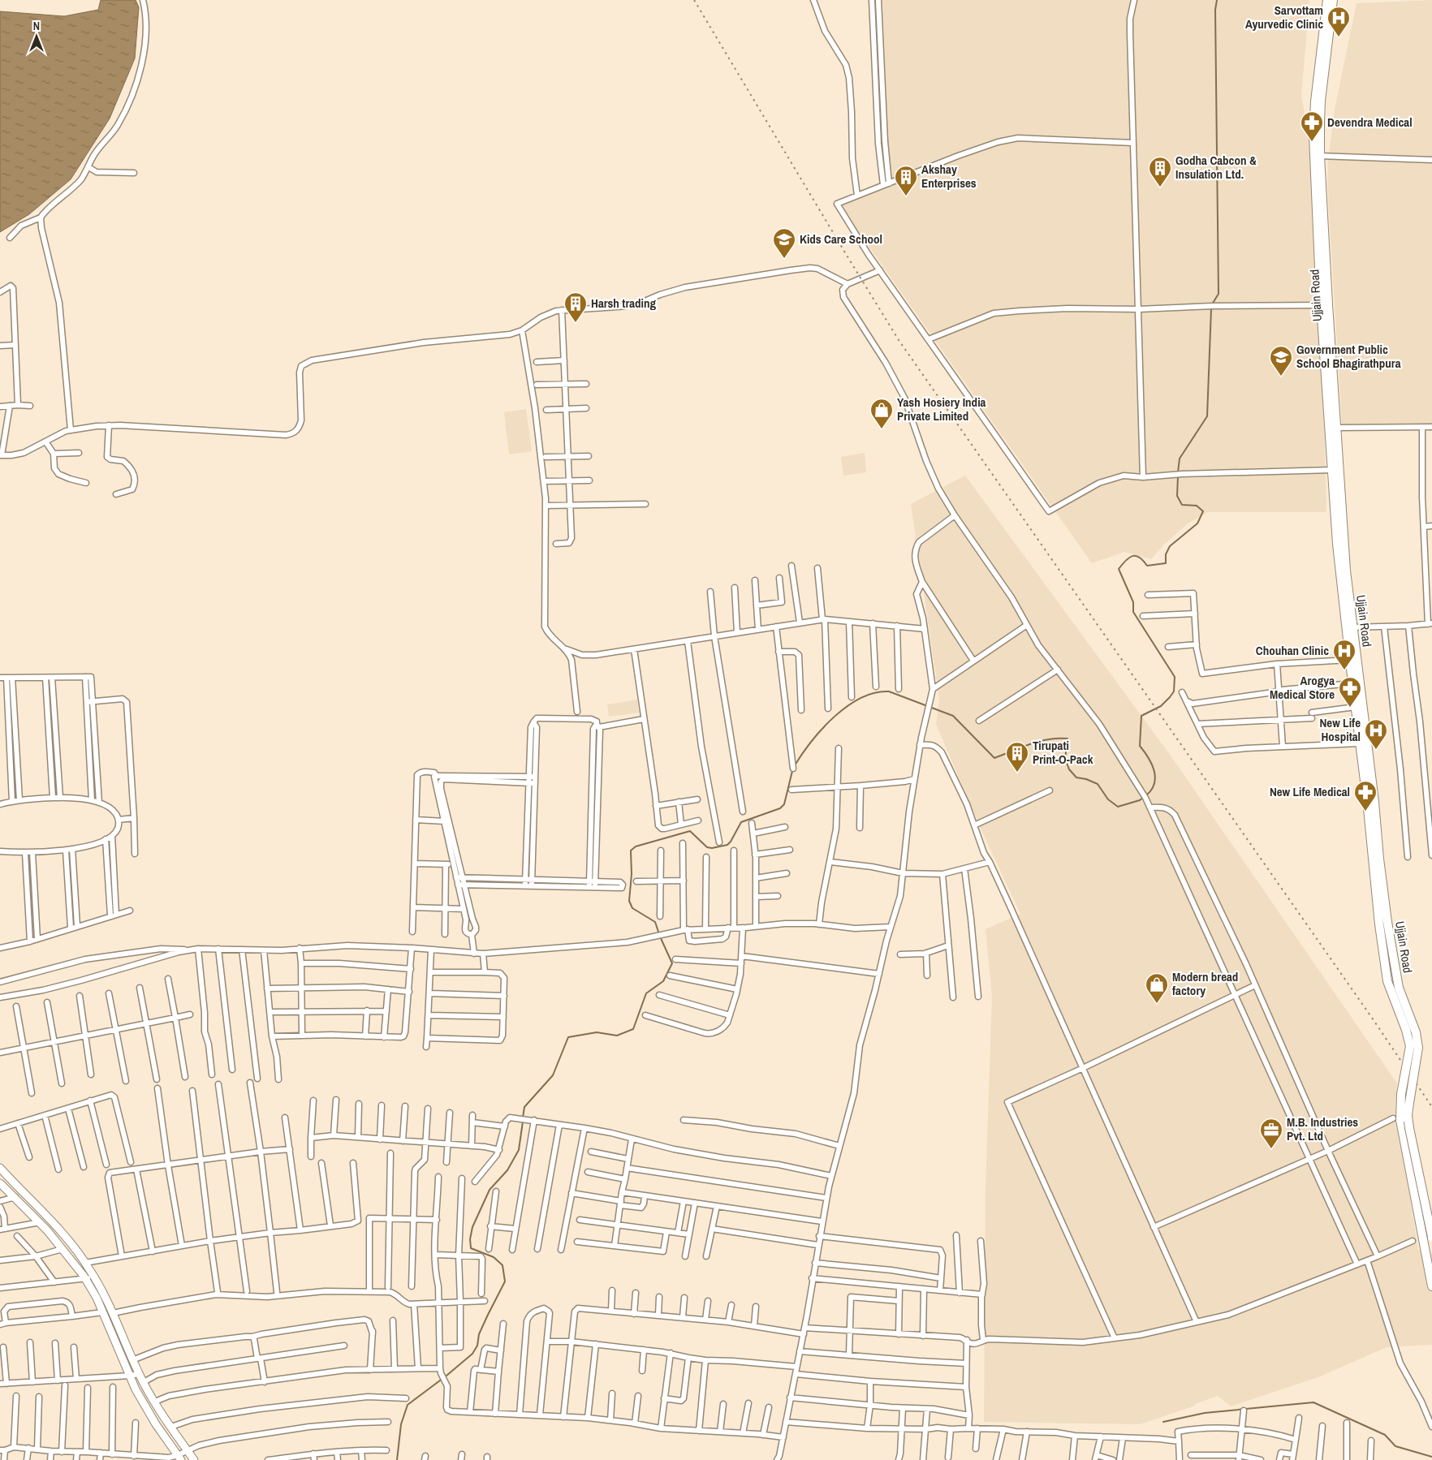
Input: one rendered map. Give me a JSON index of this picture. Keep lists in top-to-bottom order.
{
  "streets": {
    "main road": ["Ujjain Road"]
  },
  "places": {
    "hospital": ["Sarvottam Ayurvedic Clinic", "Chouhan Clinic", "New Life Hospital"],
    "pharmacy": ["Devendra Medical", "Arogya Medical Store", "New Life Medical"],
    "building": [
      "Godha Cabcon & Insulation Ltd.",
      "Akshay Enterprises",
      "Harsh trading",
      "Tirupati Print-O-Pack"
    ],
    "school or university": ["Kids Care School", "Government Public School Bhagirathpura"],
    "shop": ["Yash Hosiery India Private Limited", "Modern bread factory"],
    "office": ["M.B. Industries Pvt. Ltd"]
  },
  "north": "top"
}
